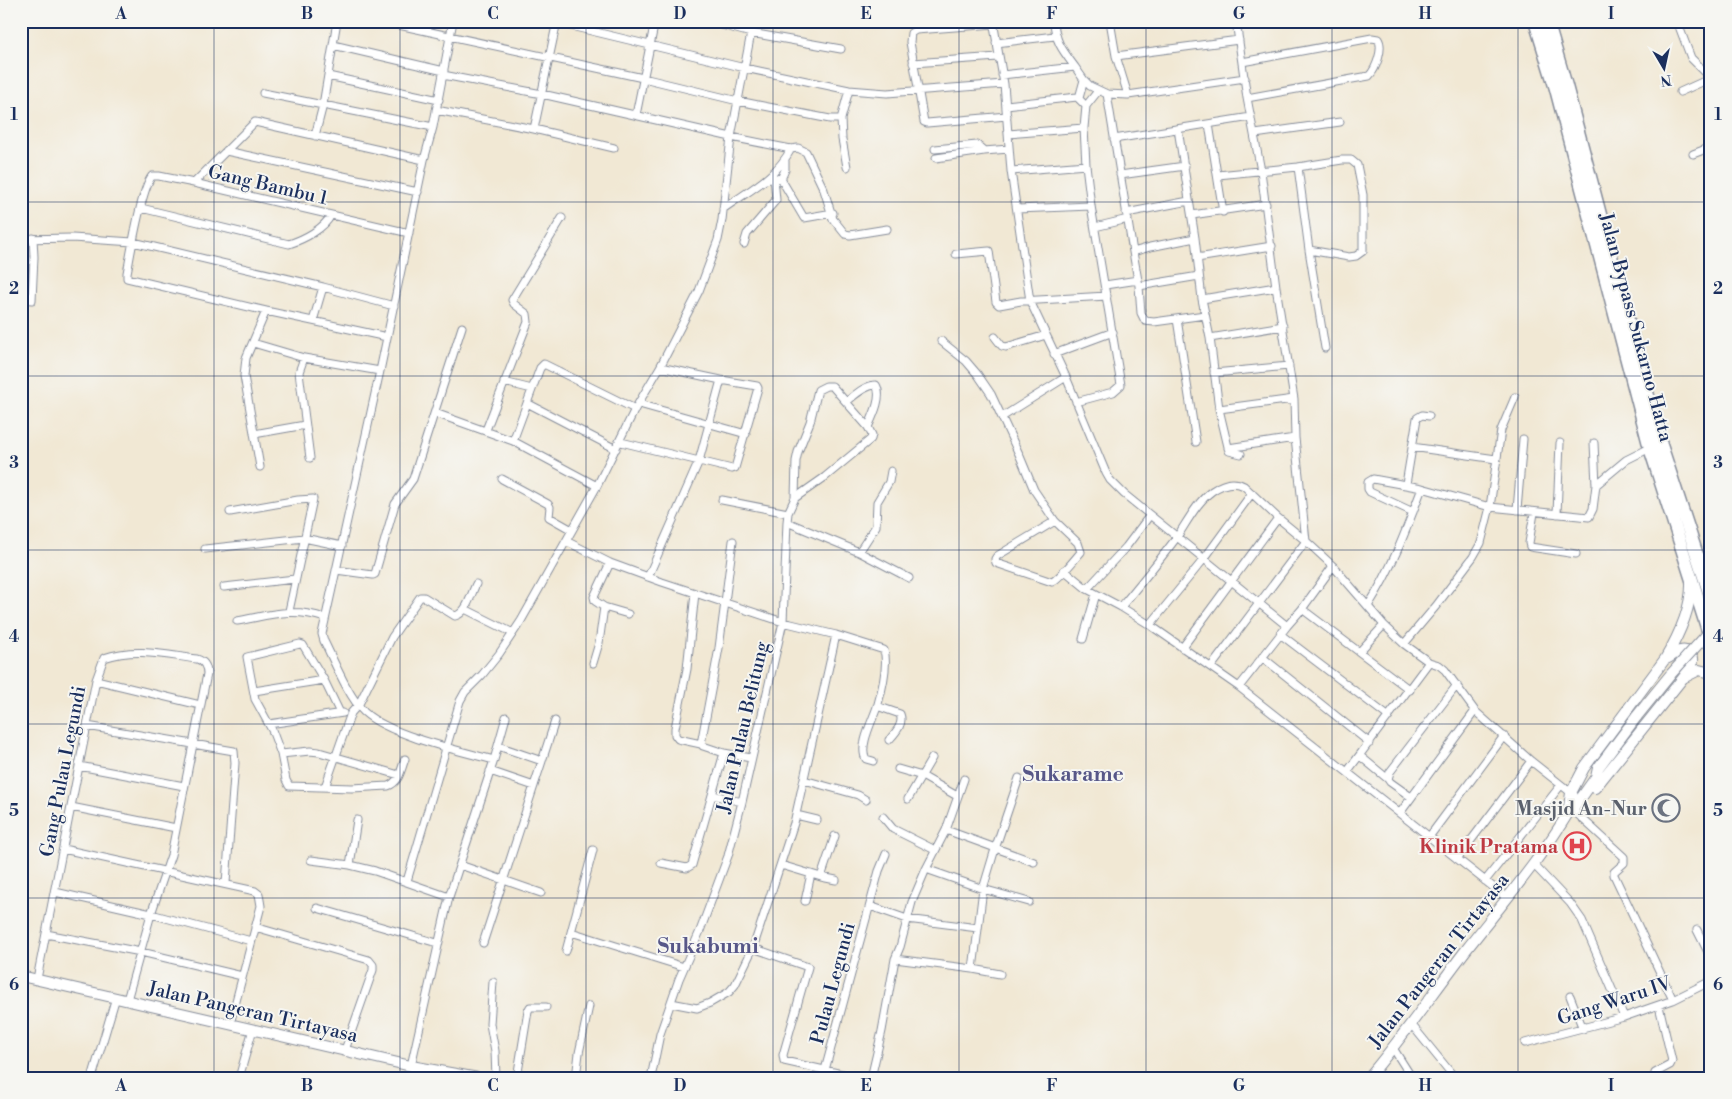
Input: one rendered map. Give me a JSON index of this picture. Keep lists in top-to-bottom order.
{
  "streets": {
    "highway": ["Jalan Bypass Sukarno Hatta"],
    "main road": ["Jalan Pangeran Tirtayasa"],
    "street": [
      "Gang Bambu 1",
      "Jalan Pulau Belitung",
      "Gang Pulau Legundi",
      "Pulau Legundi",
      "Gang Waru IV"
    ]
  },
  "crossings": [
    ["Jalan Bypass Sukarno Hatta", "Jalan Pangeran Tirtayasa"],
    ["Gang Pulau Legundi", "Jalan Pangeran Tirtayasa"]
  ],
  "districts": ["Sukarame", "Sukabumi"],
  "places": {
    "mosque": ["Masjid An-Nur"],
    "hospital": ["Klinik Pratama"]
  },
  "north": "bottom",
  "grid": {
    "columns": [
      "A",
      "B",
      "C",
      "D",
      "E",
      "F",
      "G",
      "H",
      "I"
    ],
    "rows": [
      "1",
      "2",
      "3",
      "4",
      "5",
      "6"
    ]
  }
}
